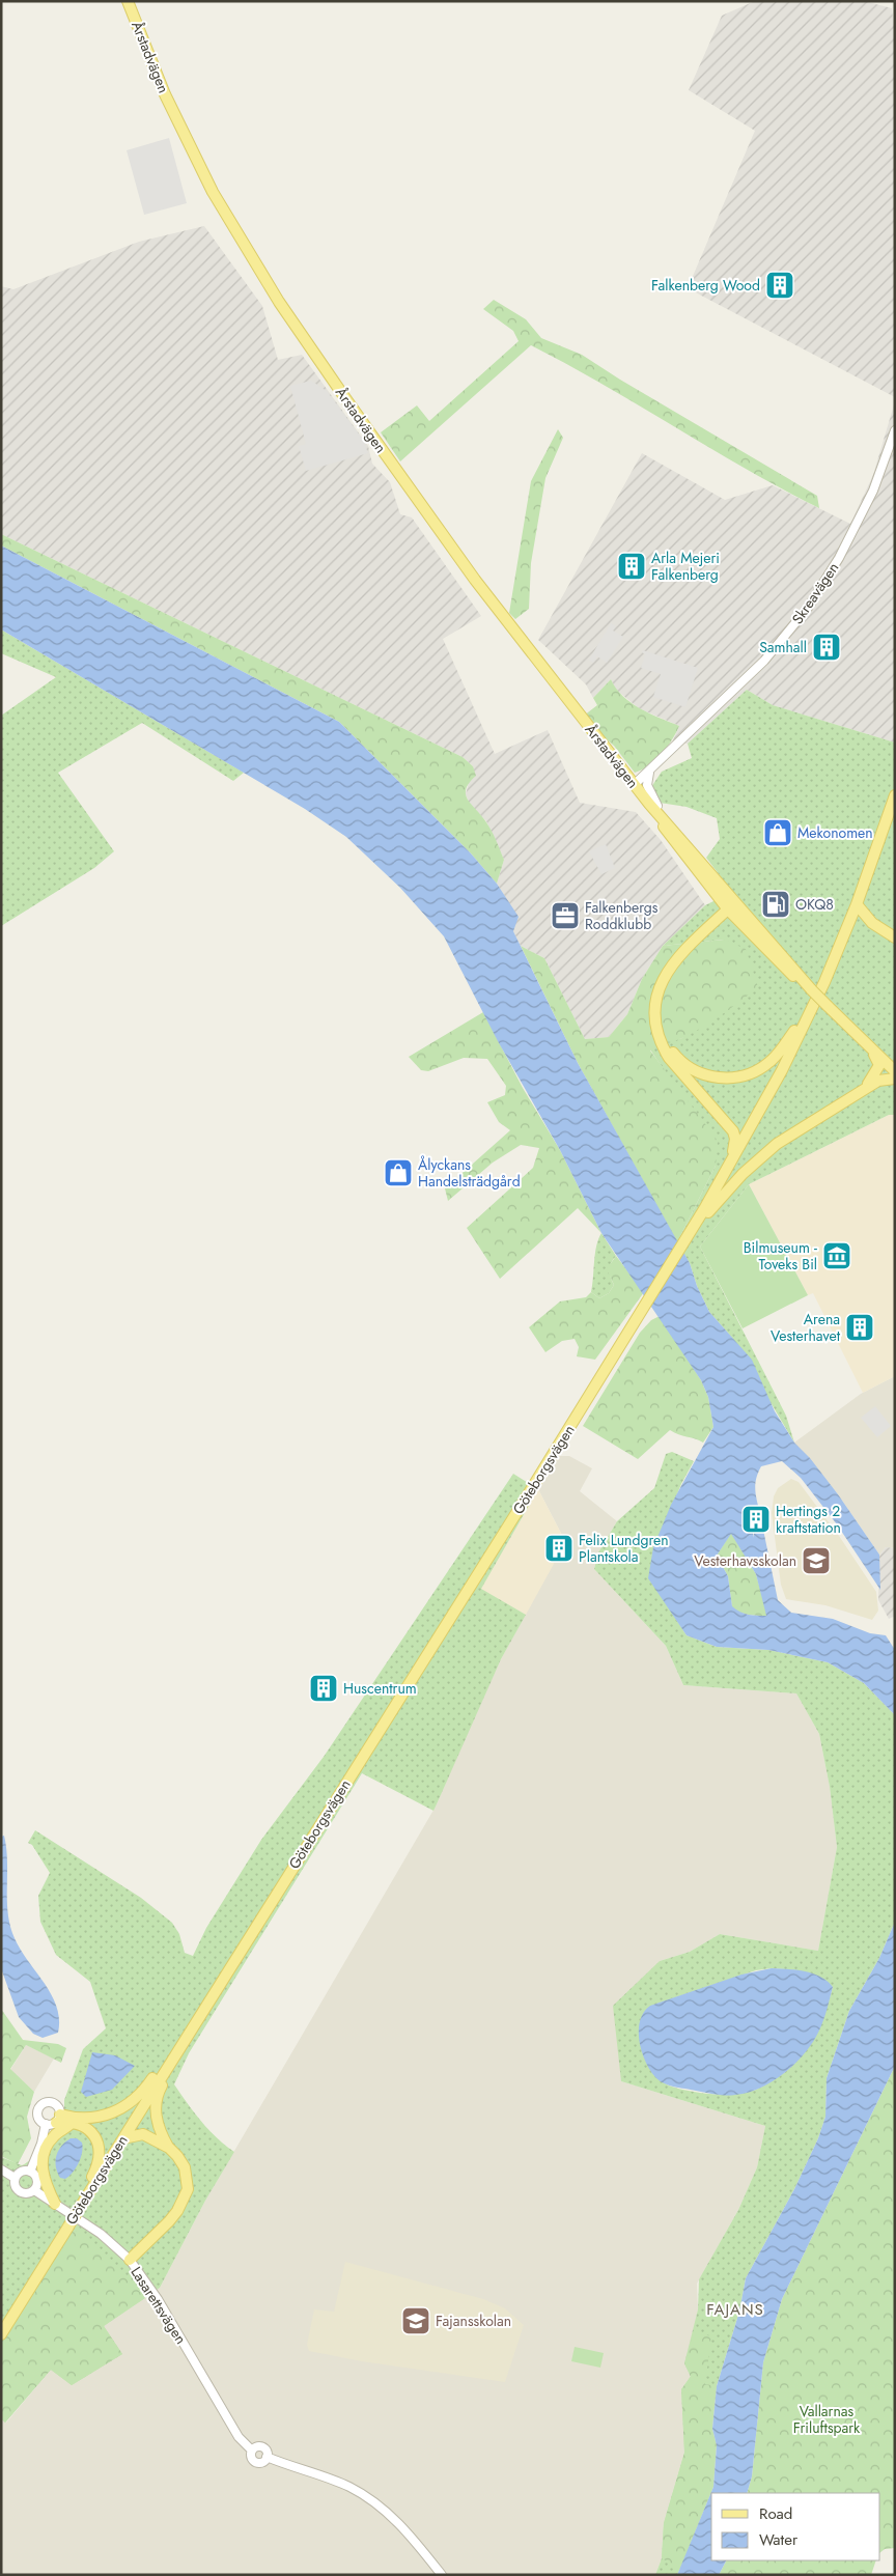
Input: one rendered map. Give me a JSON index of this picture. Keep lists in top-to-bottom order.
{
  "streets": {
    "main road": ["Årstadvägen", "Göteborgsvägen"],
    "street": ["Skreavägen", "Lasarettsvägen"]
  },
  "crossings": [
    ["Årstadvägen", "Skreavägen"]
  ],
  "districts": ["FAJANS"],
  "parks": ["Vallarnas Friluftspark"],
  "places": {
    "building": [
      "Falkenberg Wood",
      "Arla Mejeri Falkenberg",
      "Samhall",
      "Arena Vesterhavet",
      "Hertings 2 kraftstation",
      "Felix Lundgren Plantskola",
      "Huscentrum"
    ],
    "shop": ["Mekonomen", "Ålyckans Handelsträdgård"],
    "fuel station": ["OKQ8"],
    "office": ["Falkenbergs Roddklubb"],
    "museum": ["Bilmuseum - Toveks Bil"],
    "school or university": ["Vesterhavsskolan", "Fajansskolan"]
  },
  "legend": ["Road", "Water"]
}
